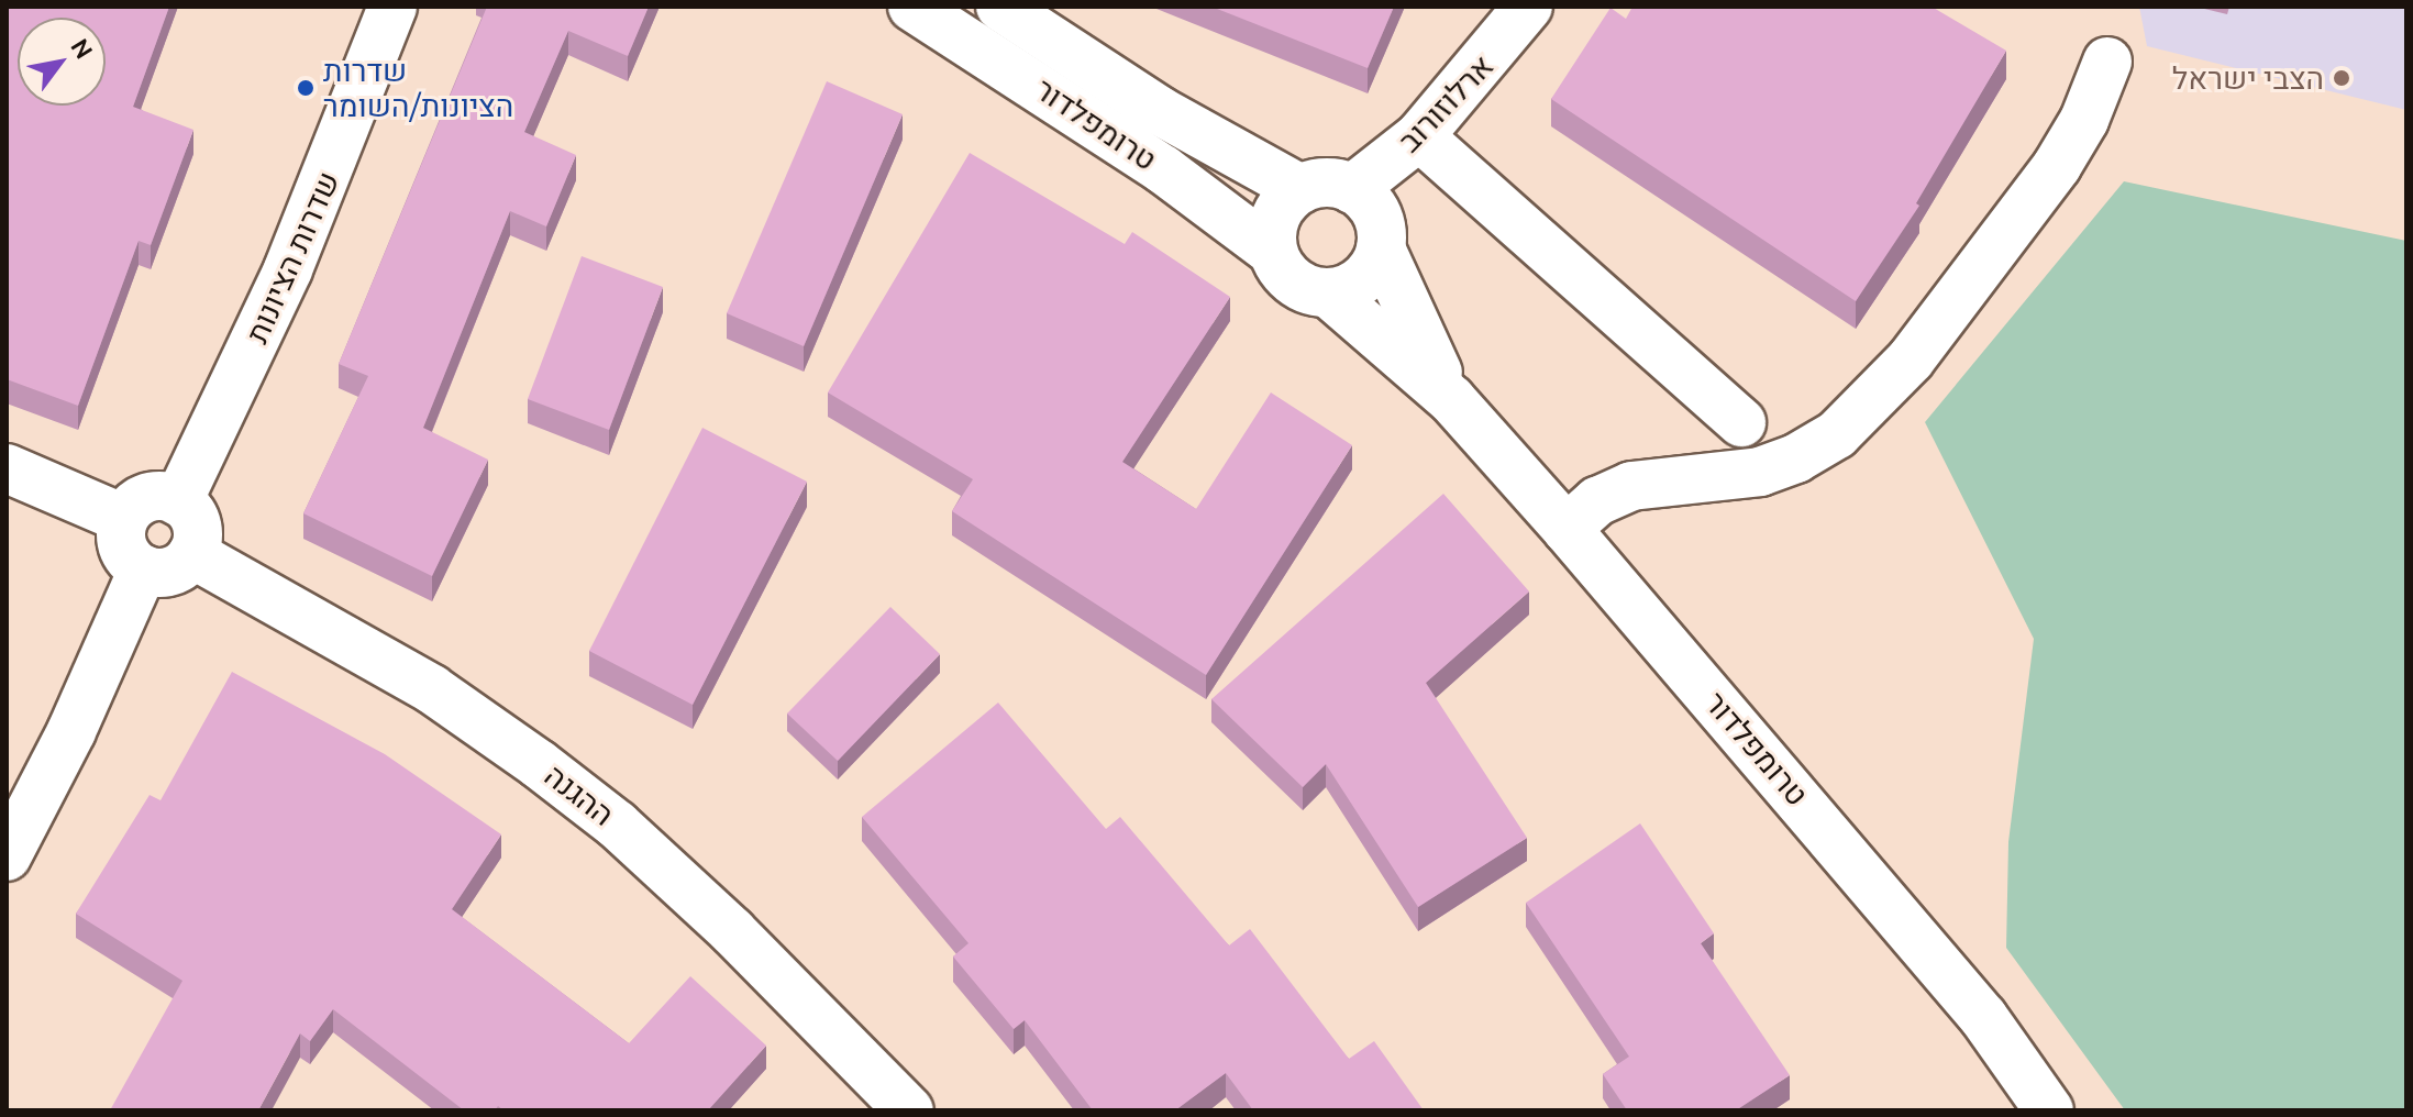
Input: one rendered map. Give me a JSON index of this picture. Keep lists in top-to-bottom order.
{
  "streets": {
    "street": [
      "ארלוזורוב",
      "טרומפלדור",
      "שדרות הציונות",
      "ההגנה"
    ]
  },
  "crossings": [
    ["ארלוזורוב", "טרומפלדור"],
    ["שדרות הציונות", "ההגנה"]
  ],
  "places": ["הצבי ישראל", "שדרות הציונות/השומר"],
  "north": "top right"
}
